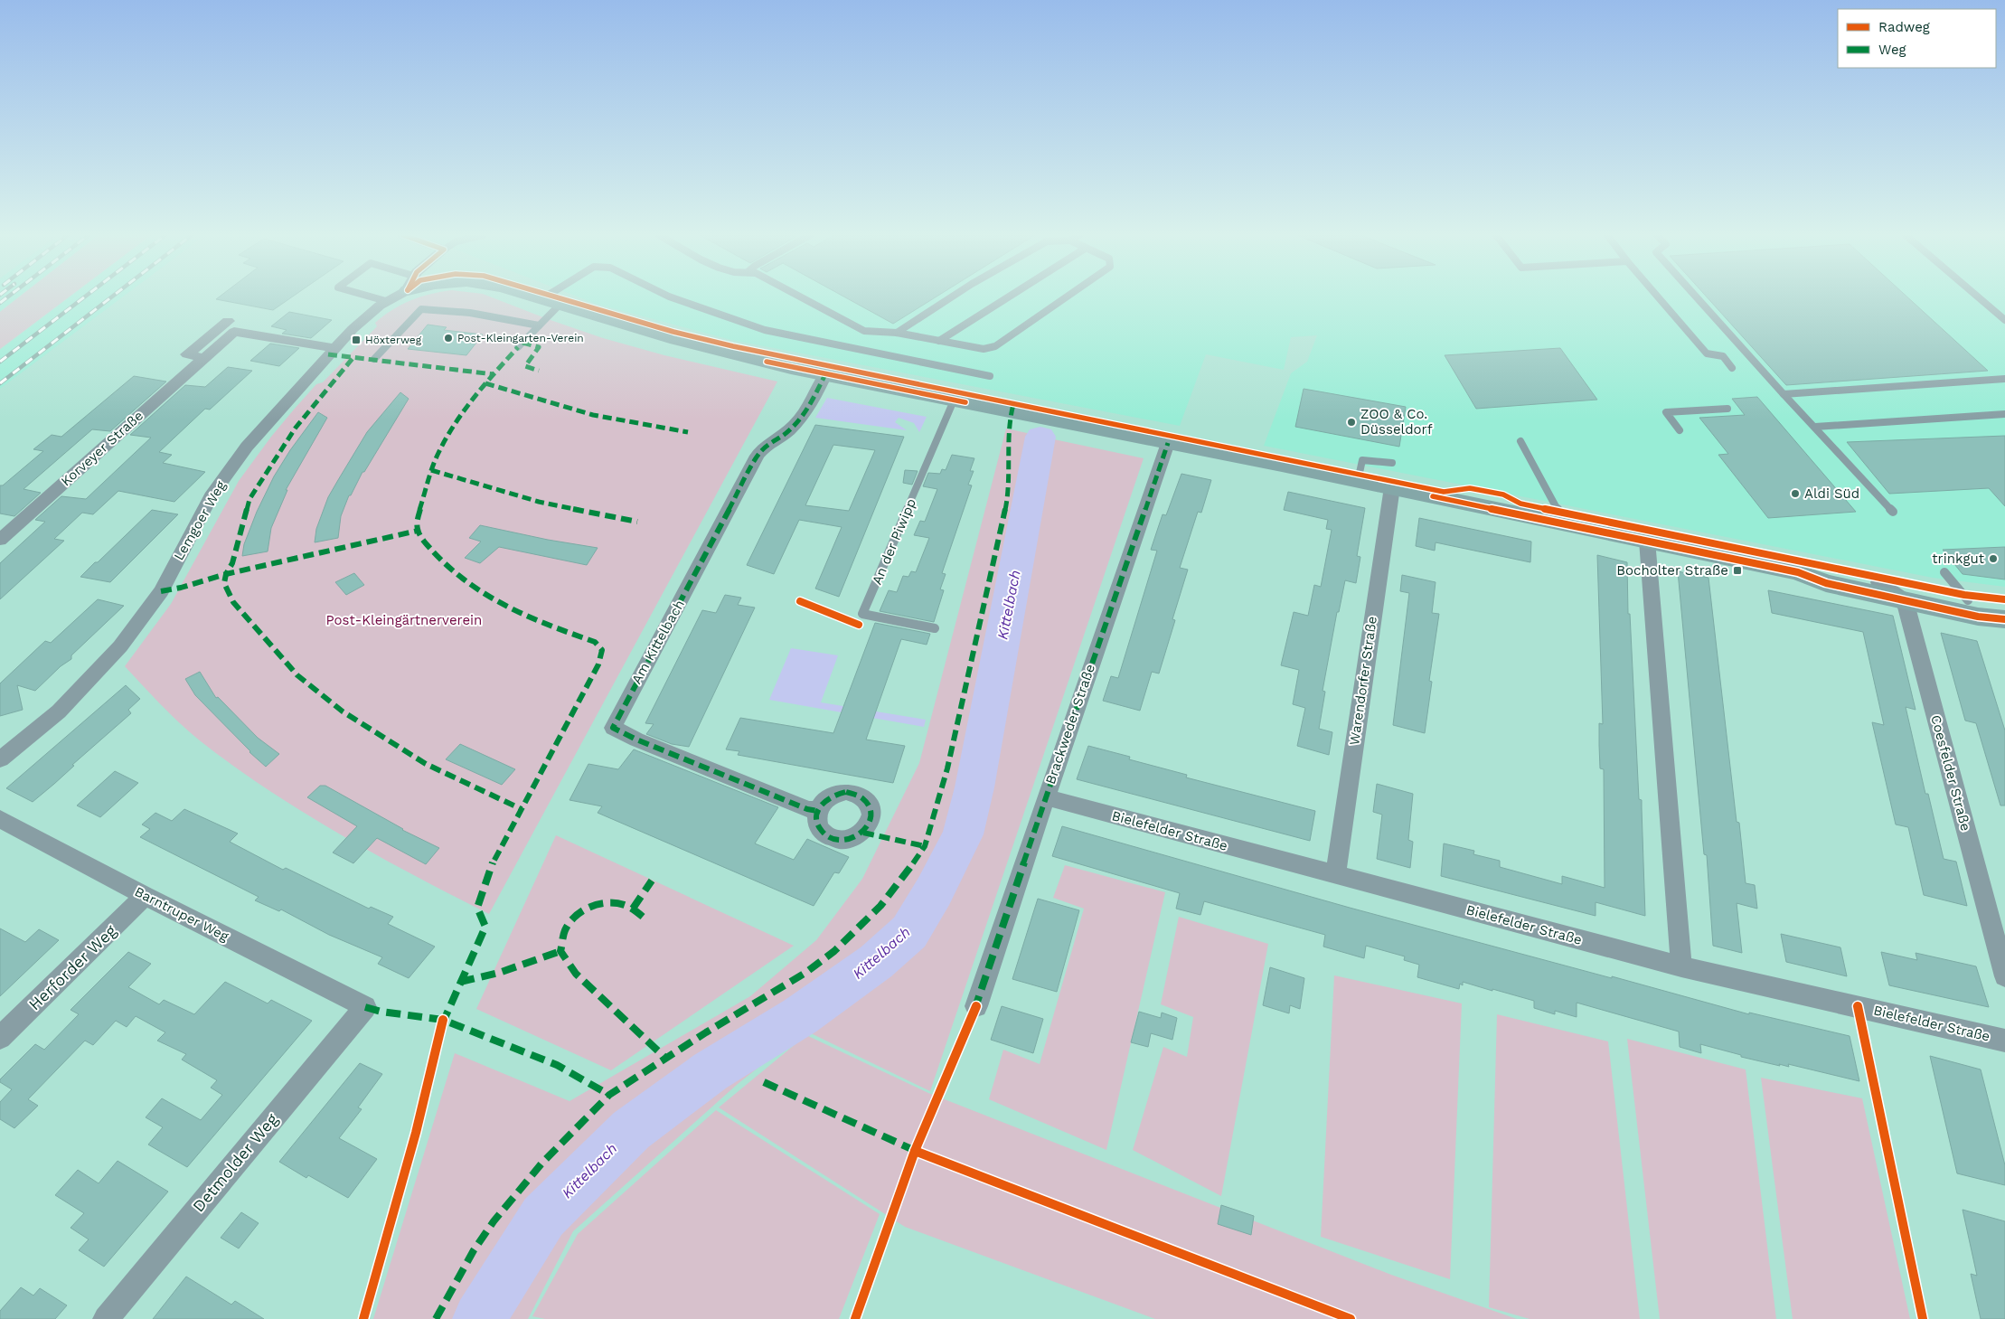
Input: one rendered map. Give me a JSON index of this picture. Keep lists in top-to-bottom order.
{
  "streets": {
    "street": [
      "Korveyer Straße",
      "Lemgoer Weg",
      "Am Kittelbach",
      "Warendorfer Straße",
      "Brackweder Straße",
      "Coesfelder Straße",
      "Bielefelder Straße",
      "Barntruper Weg",
      "Herforder Weg",
      "Detmolder Weg"
    ],
    "lane": ["An der Piwipp"]
  },
  "crossings": [
    ["Korveyer Straße", "Lemgoer Weg"],
    ["Warendorfer Straße", "Bielefelder Straße"],
    ["Brackweder Straße", "Bielefelder Straße"],
    ["Barntruper Weg", "Herforder Weg"],
    ["Barntruper Weg", "Detmolder Weg"]
  ],
  "water": ["Kittelbach"],
  "parks": ["Post-Kleingärtnerverein"],
  "places": {
    "other": [
      "Post-Kleingarten-Verein",
      "ZOO & Co. Düsseldorf",
      "Aldi Süd",
      "trinkgut"
    ],
    "transit": ["Höxterweg", "Bocholter Straße"]
  },
  "legend": ["Radweg", "Weg"]
}
